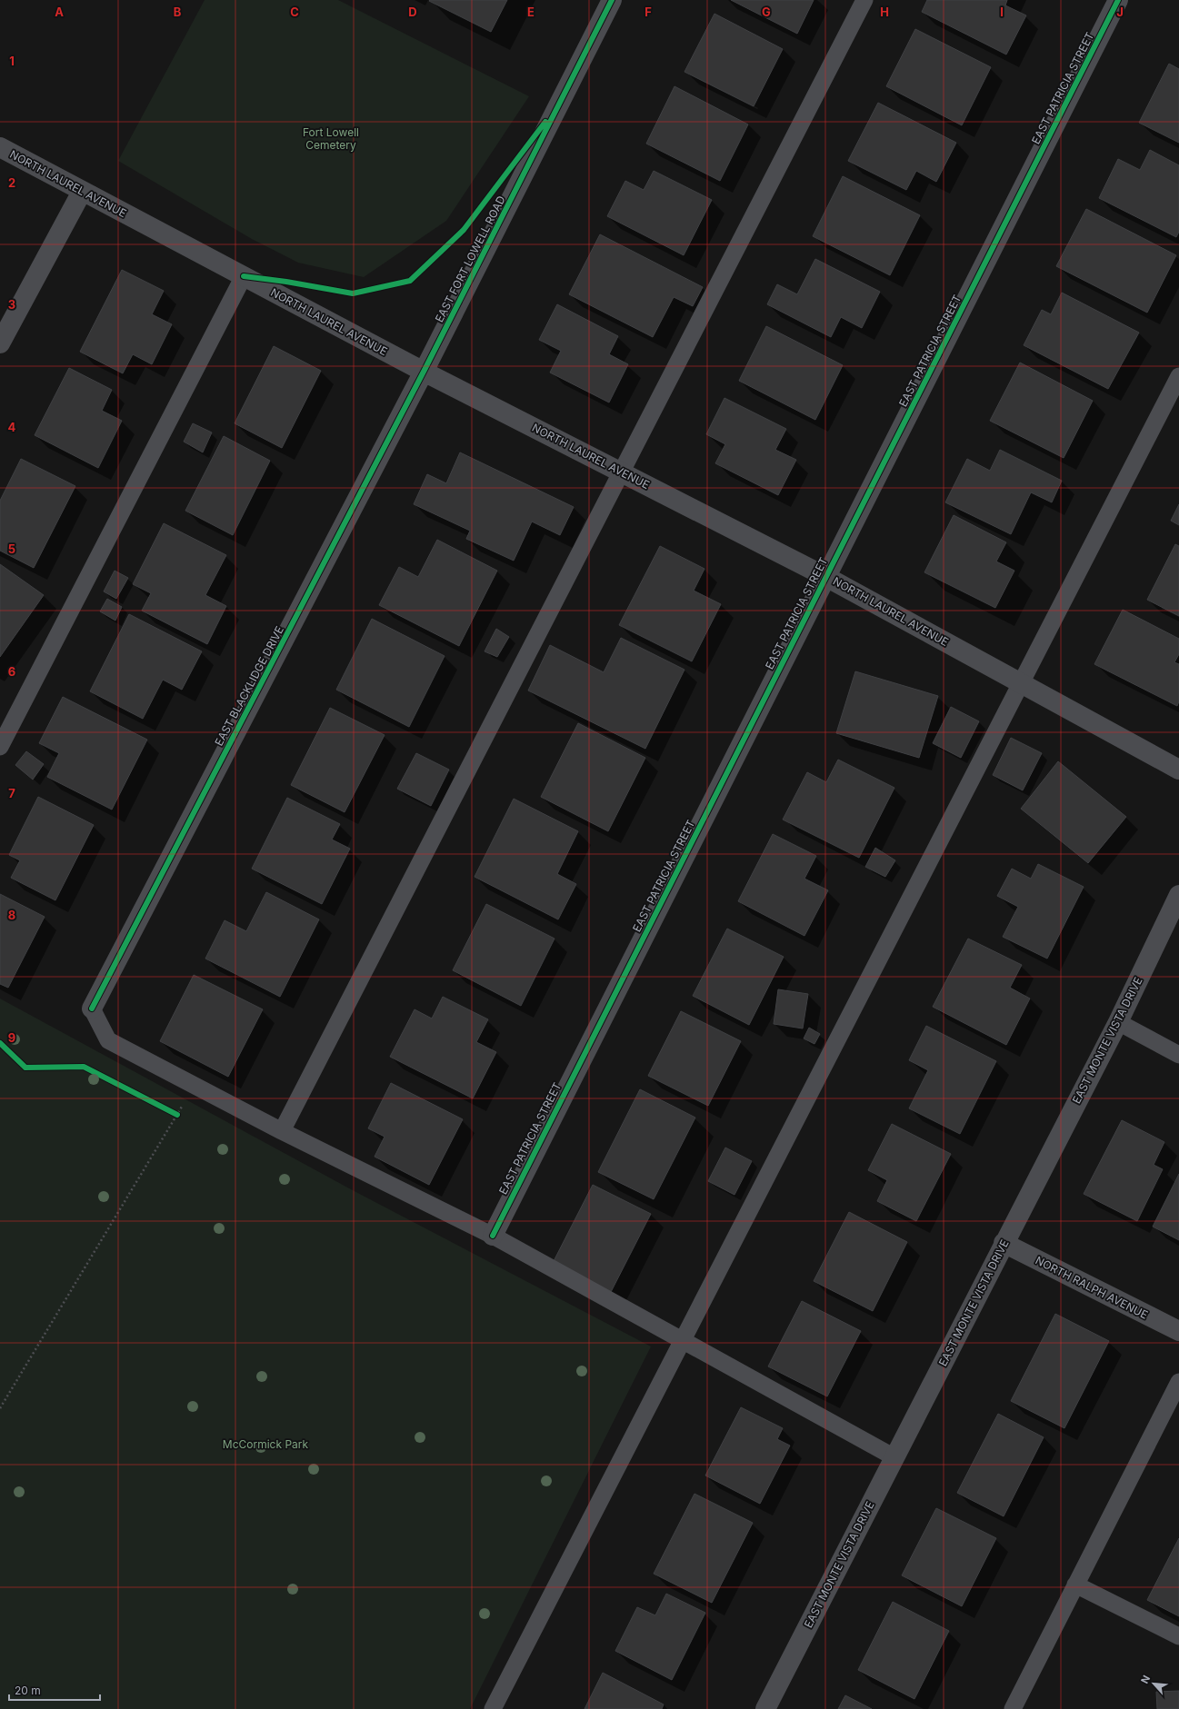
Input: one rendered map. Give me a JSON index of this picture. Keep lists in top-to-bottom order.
{
  "streets": {
    "street": [
      "EAST PATRICIA STREET",
      "NORTH LAUREL AVENUE",
      "EAST FORT LOWELL ROAD",
      "EAST BLACKLIDGE DRIVE",
      "EAST MONTE VISTA DRIVE",
      "NORTH RALPH AVENUE"
    ]
  },
  "crossings": [
    ["EAST PATRICIA STREET", "NORTH LAUREL AVENUE"],
    ["NORTH LAUREL AVENUE", "EAST FORT LOWELL ROAD"],
    ["NORTH LAUREL AVENUE", "EAST BLACKLIDGE DRIVE"],
    ["EAST FORT LOWELL ROAD", "EAST BLACKLIDGE DRIVE"],
    ["EAST MONTE VISTA DRIVE", "NORTH RALPH AVENUE"]
  ],
  "parks": ["Fort Lowell Cemetery", "McCormick Park"],
  "scale_bar": "20 m",
  "north": "top left",
  "grid": {
    "columns": [
      "A",
      "B",
      "C",
      "D",
      "E",
      "F",
      "G",
      "H",
      "I",
      "J"
    ],
    "rows": [
      "1",
      "2",
      "3",
      "4",
      "5",
      "6",
      "7",
      "8",
      "9"
    ]
  }
}
